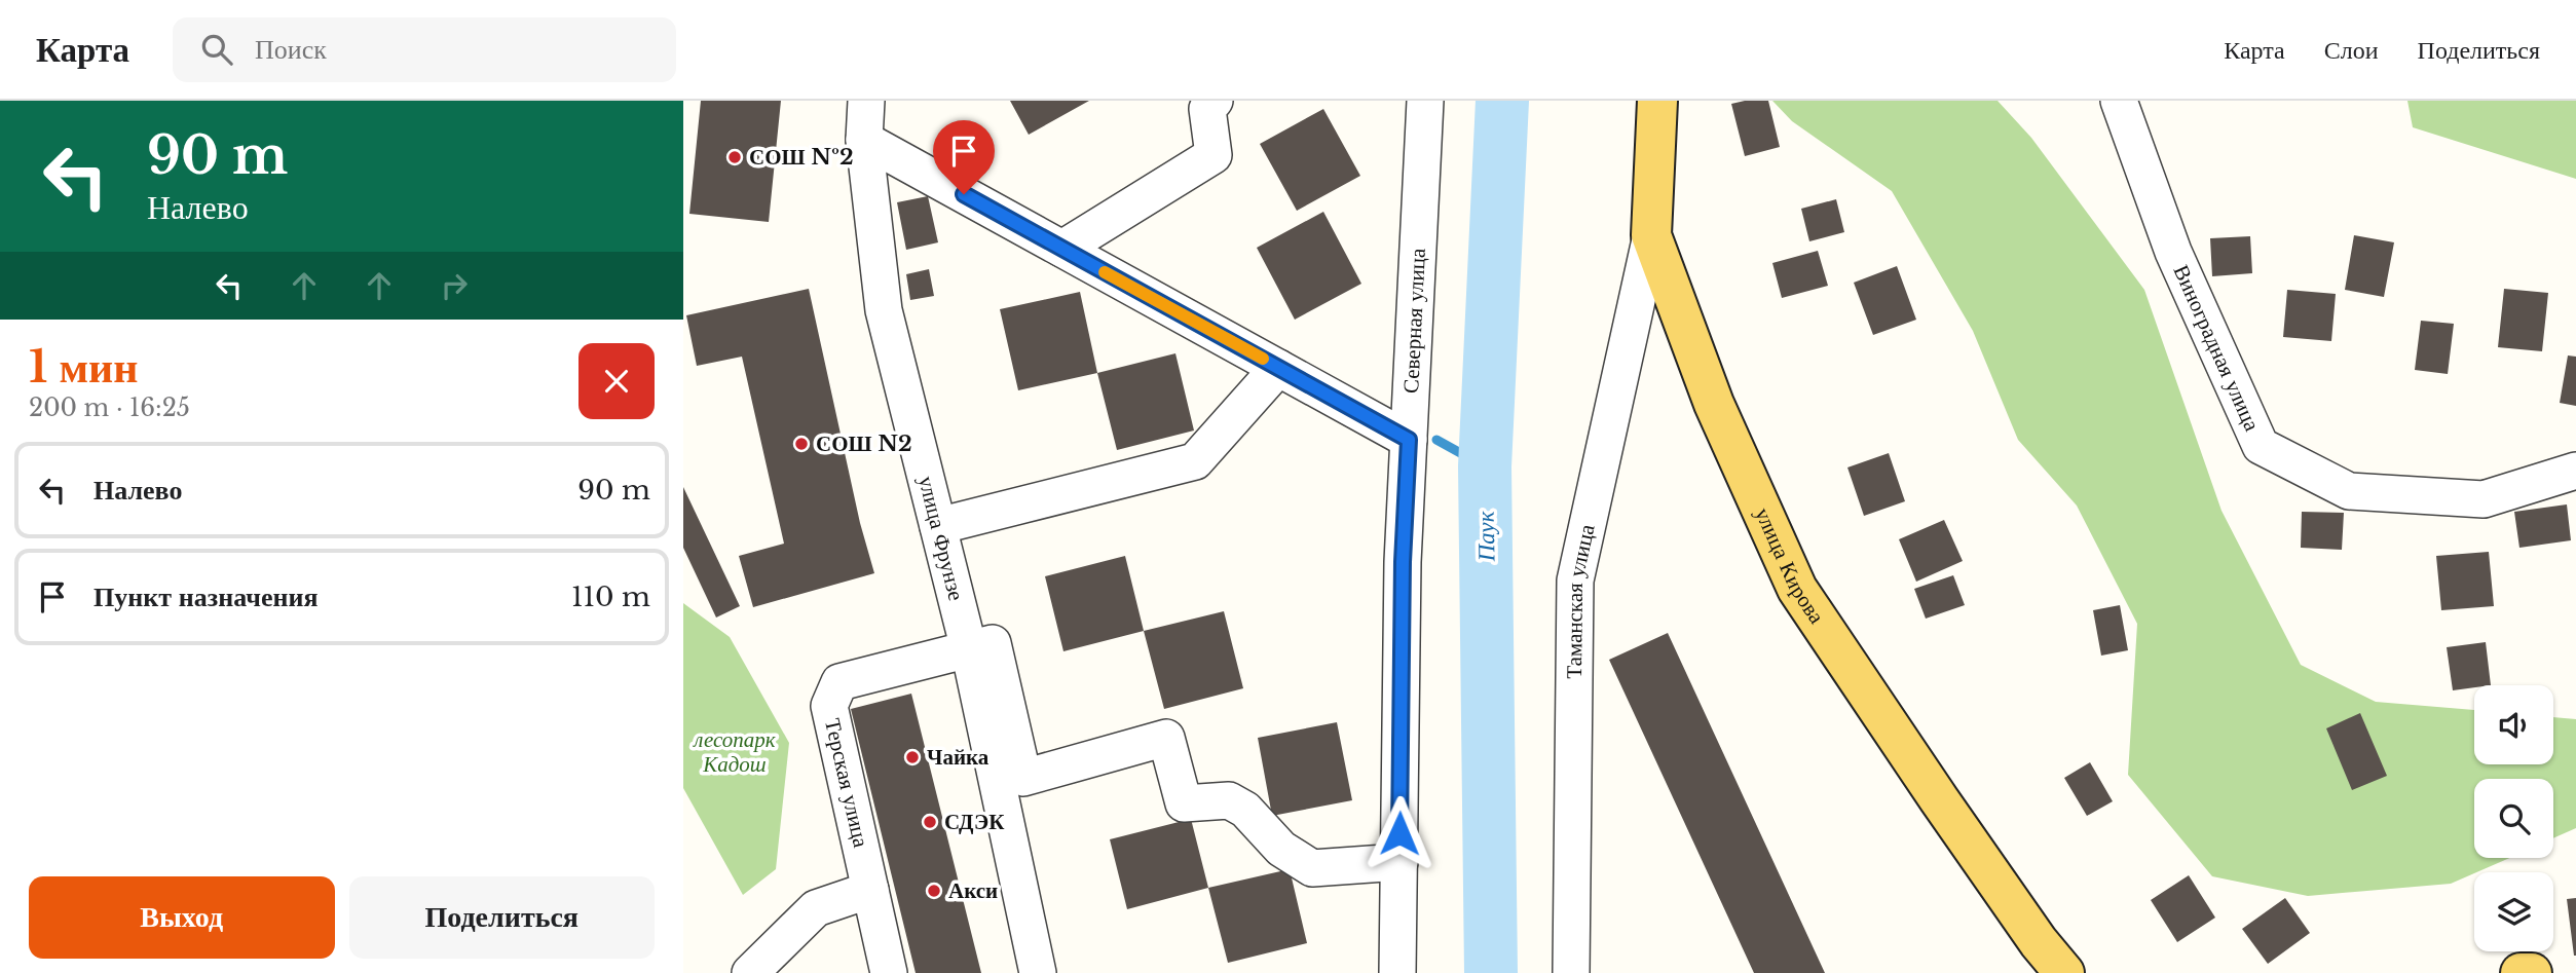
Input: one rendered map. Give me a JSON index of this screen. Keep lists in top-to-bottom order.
{
  "streets": {
    "main road": ["улица Кирова"],
    "street": [
      "Северная улица",
      "Виноградная улица",
      "улица Фрунзе",
      "Таманская улица",
      "Терская улица"
    ]
  },
  "crossings": [
    ["улица Фрунзе", "Терская улица"],
    ["улица Кирова", "Таманская улица"]
  ],
  "water": ["Паук"],
  "parks": ["лесопарк Кадош"],
  "places": [
    "СОШ №2",
    "СОШ N2",
    "Чайка",
    "СДЭК",
    "Акси"
  ],
  "page": {
    "header": "Карта",
    "search": "Поиск",
    "nav": ["Карта", "Слои", "Поделиться"],
    "turn": ["90 m", "Налево"],
    "heading": ["1 мин", "200 m · 16:25"],
    "list": [
      {
        "name": "Налево",
        "value": "90 m"
      },
      {
        "name": "Пункт назначения",
        "value": "110 m"
      }
    ],
    "buttons": ["Выход", "Поделиться"]
  }
}
